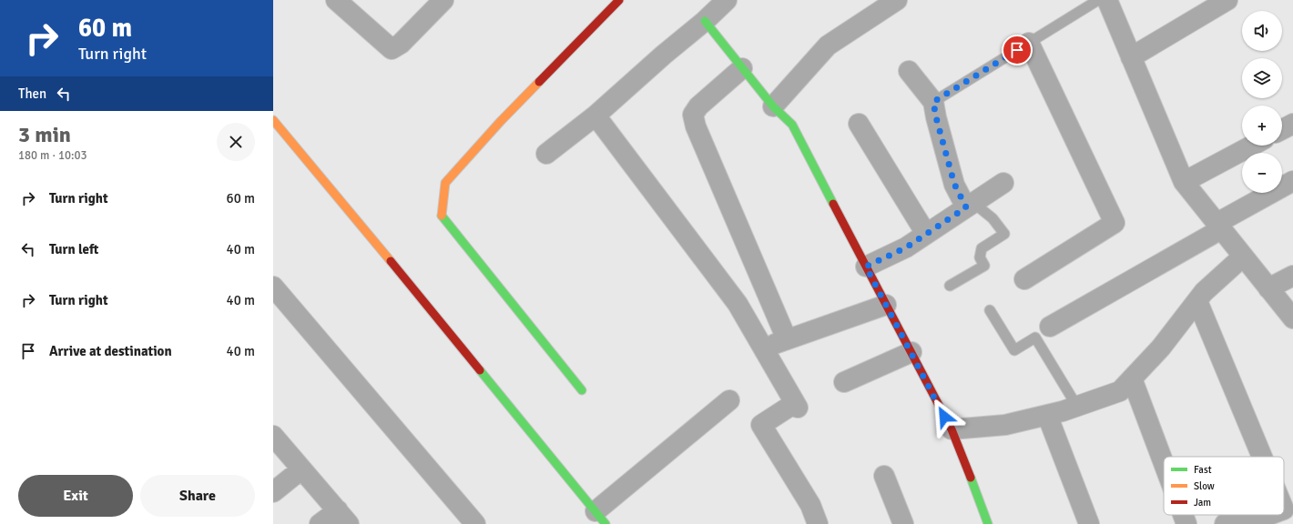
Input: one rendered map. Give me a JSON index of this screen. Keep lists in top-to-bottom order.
{
  "legend": ["Fast", "Slow", "Jam"],
  "page": {
    "turn": ["60 m", "Turn right"],
    "map_buttons": ["+", "−"],
    "then": "Then",
    "heading": ["3 min", "180 m · 10:03"],
    "list": [
      {
        "name": "Turn right",
        "value": "60 m"
      },
      {
        "name": "Turn left",
        "value": "40 m"
      },
      {
        "name": "Turn right",
        "value": "40 m"
      },
      {
        "name": "Arrive at destination",
        "value": "40 m"
      }
    ],
    "buttons": ["Exit", "Share"]
  }
}
